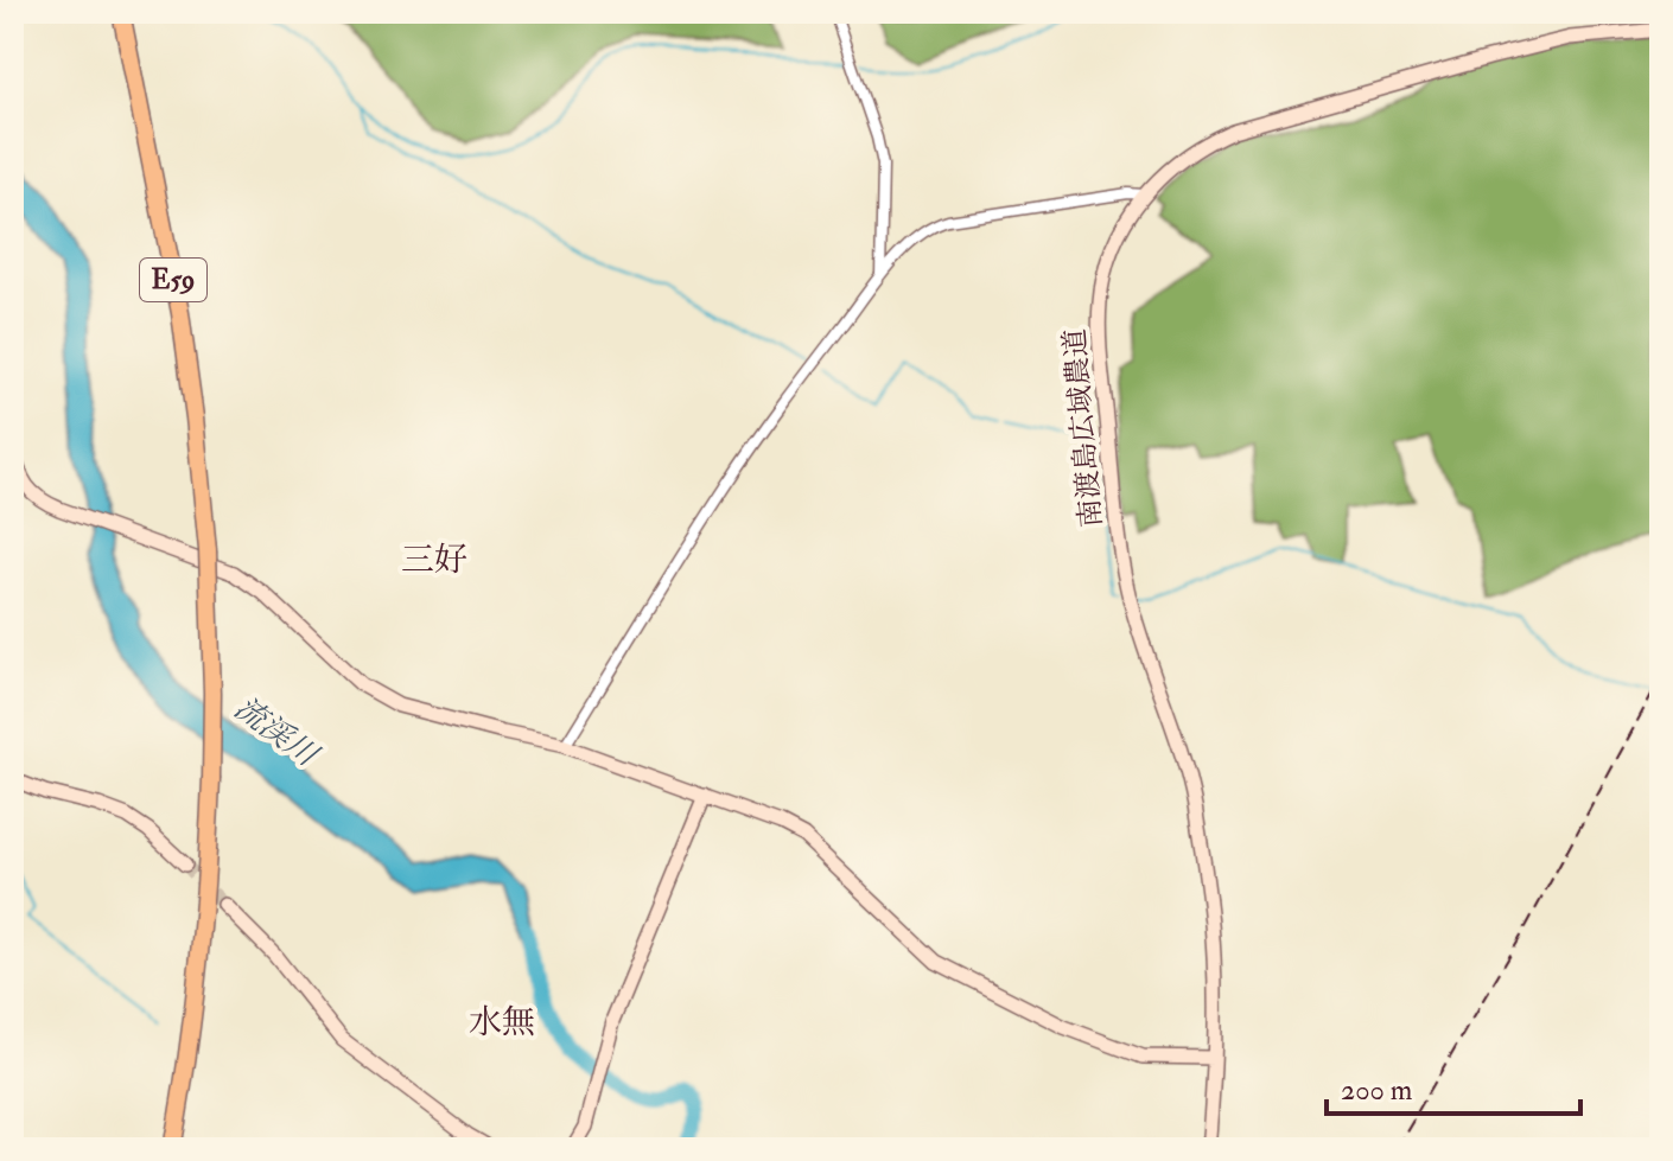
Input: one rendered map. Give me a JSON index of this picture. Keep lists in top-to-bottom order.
{
  "streets": {
    "highway": ["E59"],
    "street": ["南渡島広域農道"]
  },
  "districts": ["三好", "水無"],
  "water": ["流渓川"],
  "scale_bar": "200 m"
}
